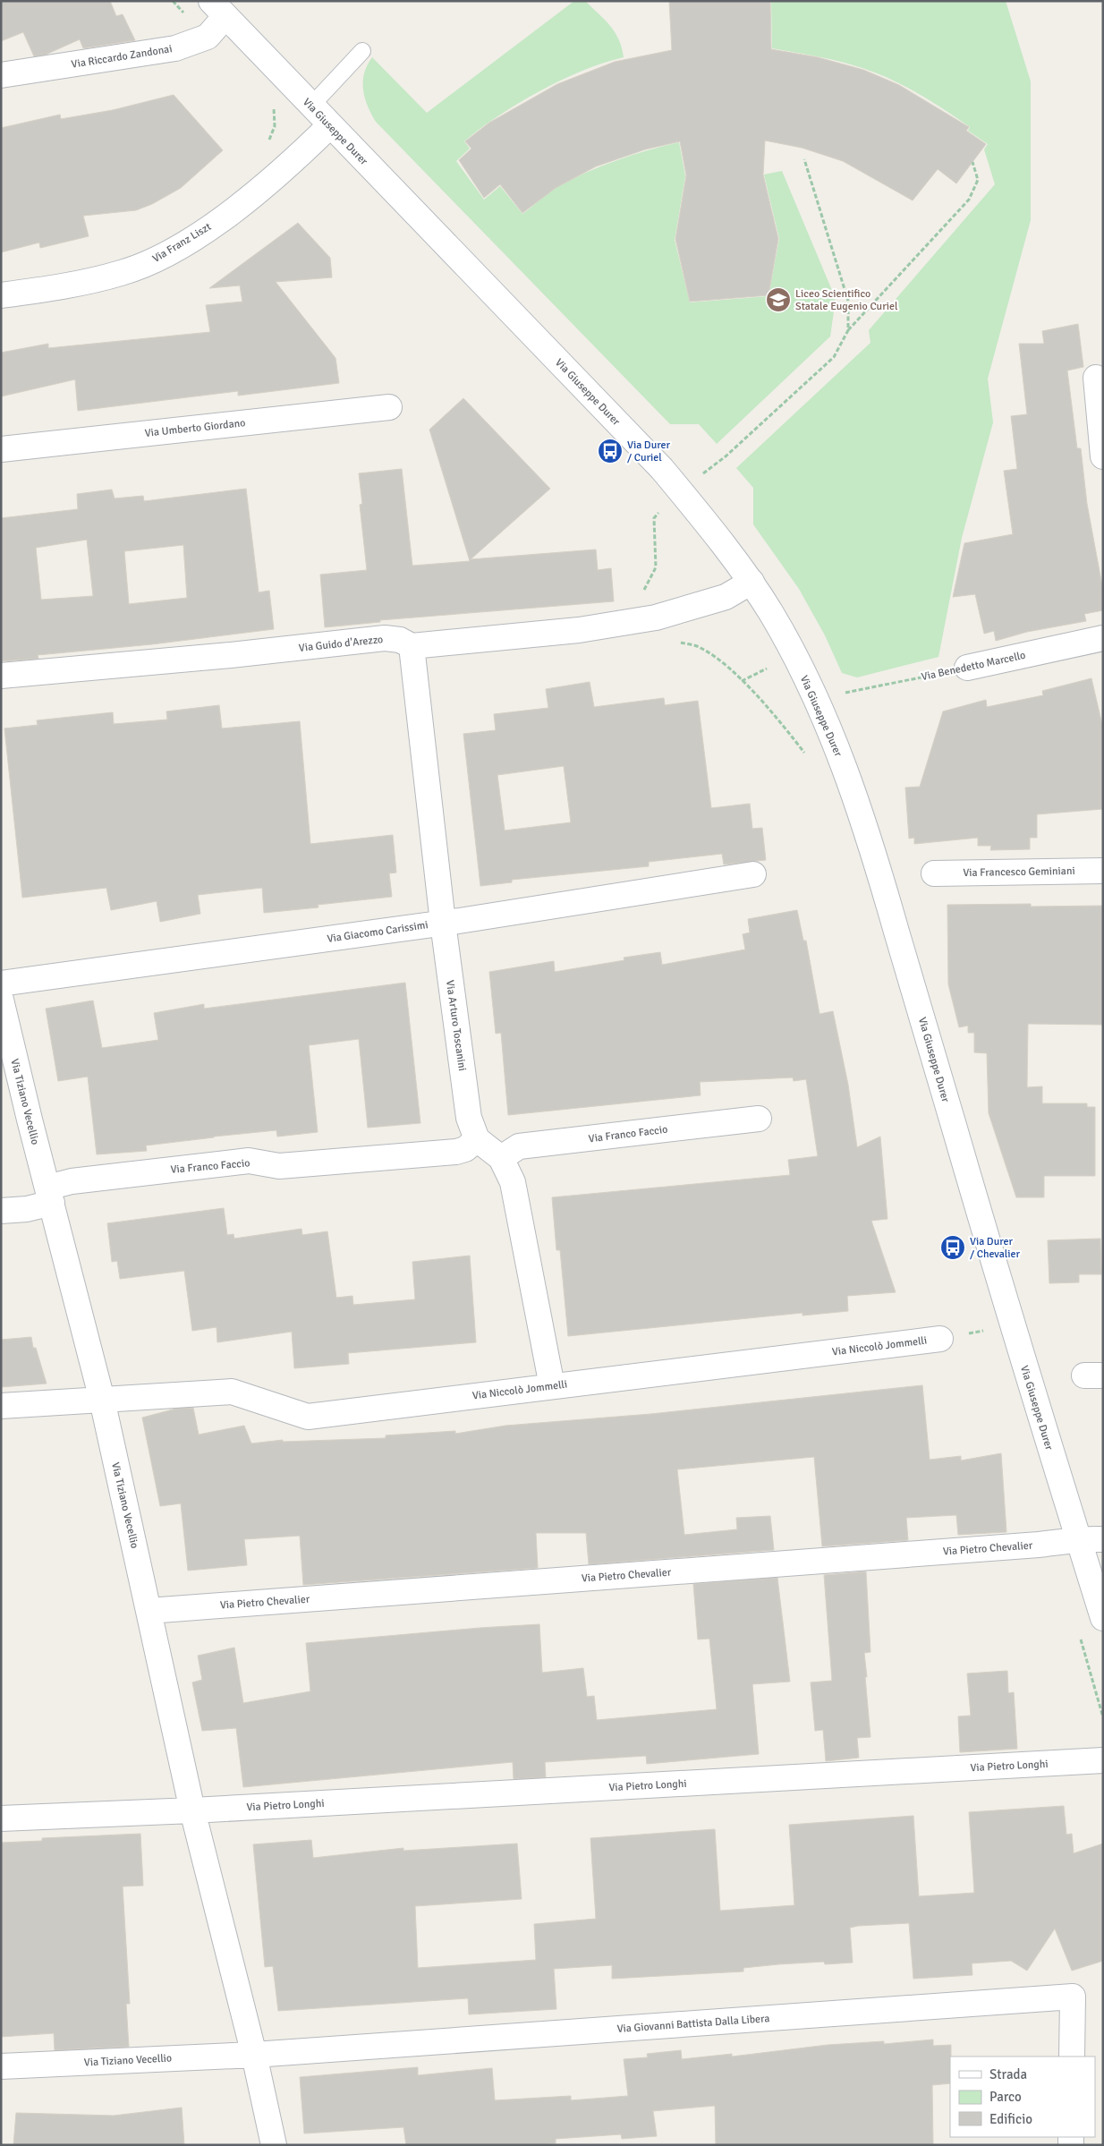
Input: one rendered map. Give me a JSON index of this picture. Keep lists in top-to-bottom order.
{
  "streets": {
    "street": [
      "Via Riccardo Zandonai",
      "Via Giuseppe Durer",
      "Via Franz Liszt",
      "Via Umberto Giordano",
      "Via Guido d'Arezzo",
      "Via Benedetto Marcello",
      "Via Francesco Geminiani",
      "Via Giacomo Carissimi",
      "Via Arturo Toscanini",
      "Via Tiziano Vecellio",
      "Via Franco Faccio",
      "Via Niccolò Jommelli",
      "Via Pietro Chevalier",
      "Via Pietro Longhi",
      "Via Giovanni Battista Dalla Libera"
    ]
  },
  "crossings": [
    ["Via Riccardo Zandonai", "Via Giuseppe Durer"],
    ["Via Giuseppe Durer", "Via Franz Liszt"],
    ["Via Giuseppe Durer", "Via Guido d'Arezzo"],
    ["Via Giuseppe Durer", "Via Pietro Chevalier"],
    ["Via Guido d'Arezzo", "Via Arturo Toscanini"],
    ["Via Giacomo Carissimi", "Via Arturo Toscanini"],
    ["Via Arturo Toscanini", "Via Franco Faccio"],
    ["Via Tiziano Vecellio", "Via Franco Faccio"],
    ["Via Tiziano Vecellio", "Via Niccolò Jommelli"],
    ["Via Tiziano Vecellio", "Via Pietro Chevalier"],
    ["Via Tiziano Vecellio", "Via Pietro Longhi"],
    ["Via Tiziano Vecellio", "Via Giovanni Battista Dalla Libera"]
  ],
  "places": {
    "school or university": ["Liceo Scientifico Statale Eugenio Curiel"],
    "bus stop": ["Via Durer / Curiel", "Via Durer / Chevalier"]
  },
  "legend": ["Strada", "Parco", "Edificio"]
}
